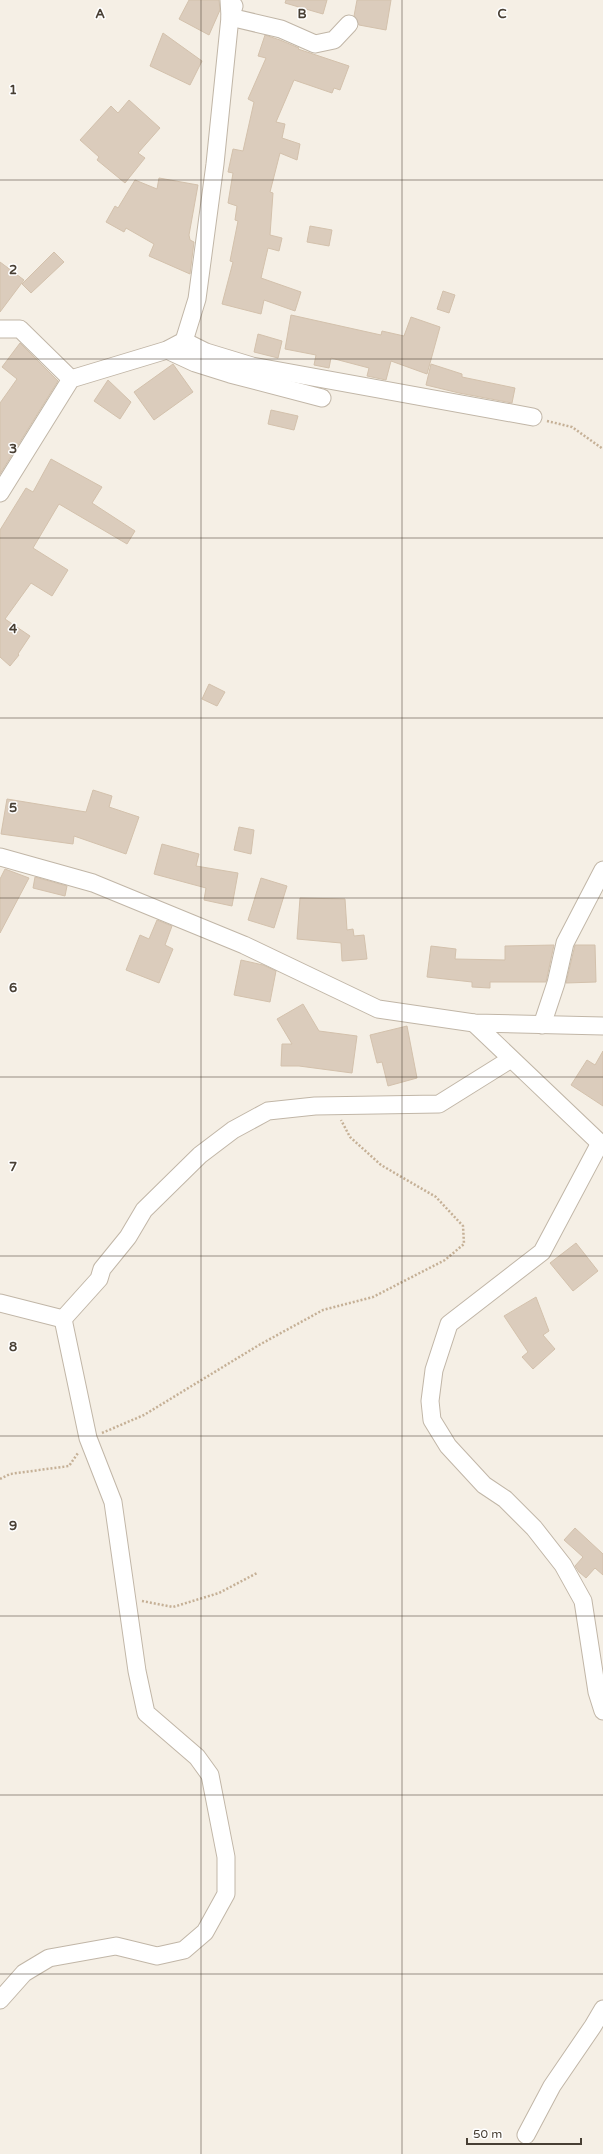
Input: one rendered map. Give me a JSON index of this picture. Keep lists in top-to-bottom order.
{
  "scale_bar": "50 m",
  "grid": {
    "columns": ["A", "B", "C"],
    "rows": [
      "1",
      "2",
      "3",
      "4",
      "5",
      "6",
      "7",
      "8",
      "9"
    ]
  }
}
